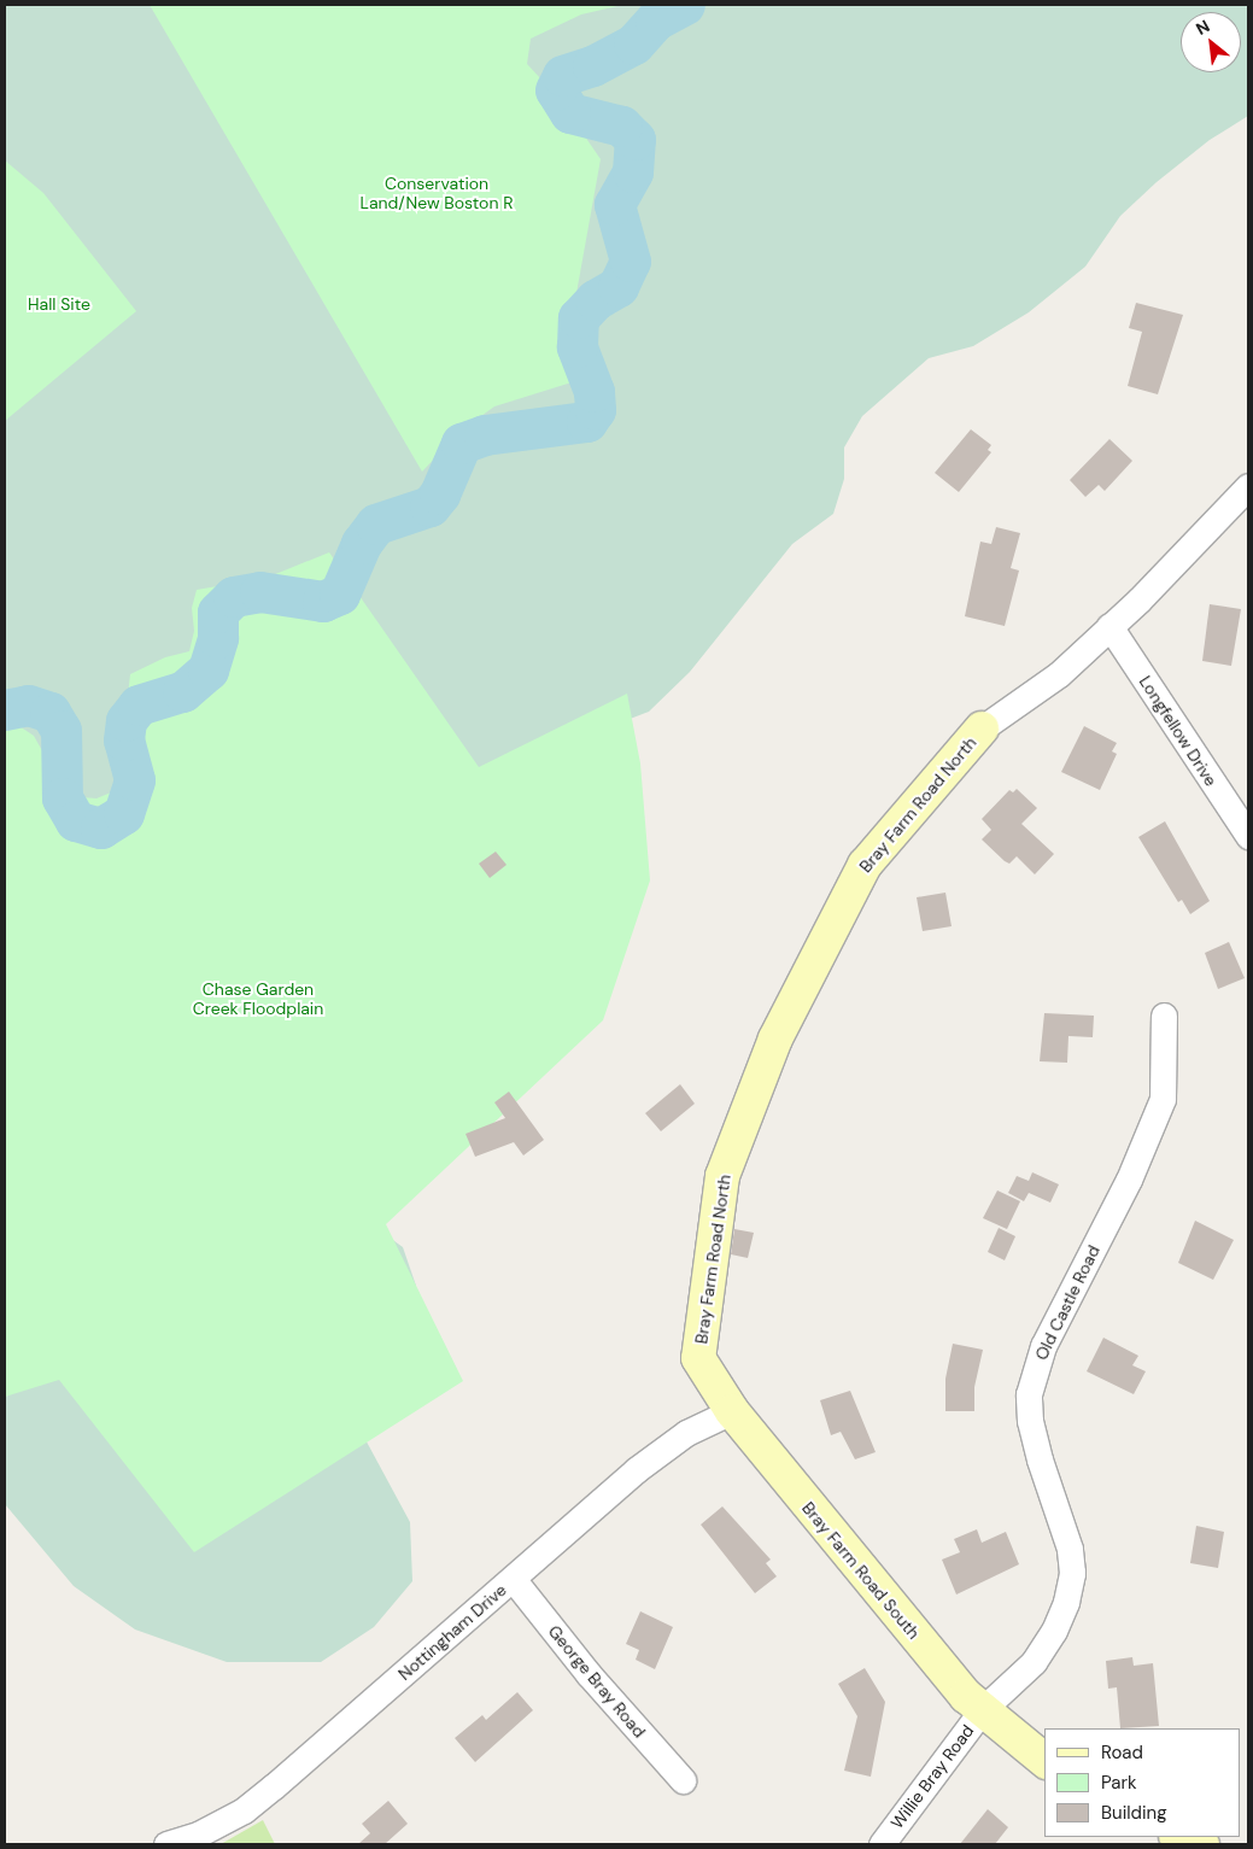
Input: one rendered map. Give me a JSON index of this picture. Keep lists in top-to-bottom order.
{
  "streets": {
    "street": [
      "Longfellow Drive",
      "Bray Farm Road North",
      "Old Castle Road",
      "Bray Farm Road South",
      "Nottingham Drive",
      "George Bray Road",
      "Willie Bray Road"
    ]
  },
  "crossings": [
    ["Longfellow Drive", "Bray Farm Road North"],
    ["Bray Farm Road North", "Bray Farm Road South"],
    ["Old Castle Road", "Bray Farm Road South"],
    ["Old Castle Road", "Willie Bray Road"],
    ["Bray Farm Road South", "Nottingham Drive"],
    ["Bray Farm Road South", "Willie Bray Road"],
    ["Nottingham Drive", "George Bray Road"]
  ],
  "parks": ["Conservation Land/New Boston R", "Hall Site", "Chase Garden Creek Floodplain"],
  "legend": ["Road", "Park", "Building"],
  "north": "top left"
}
